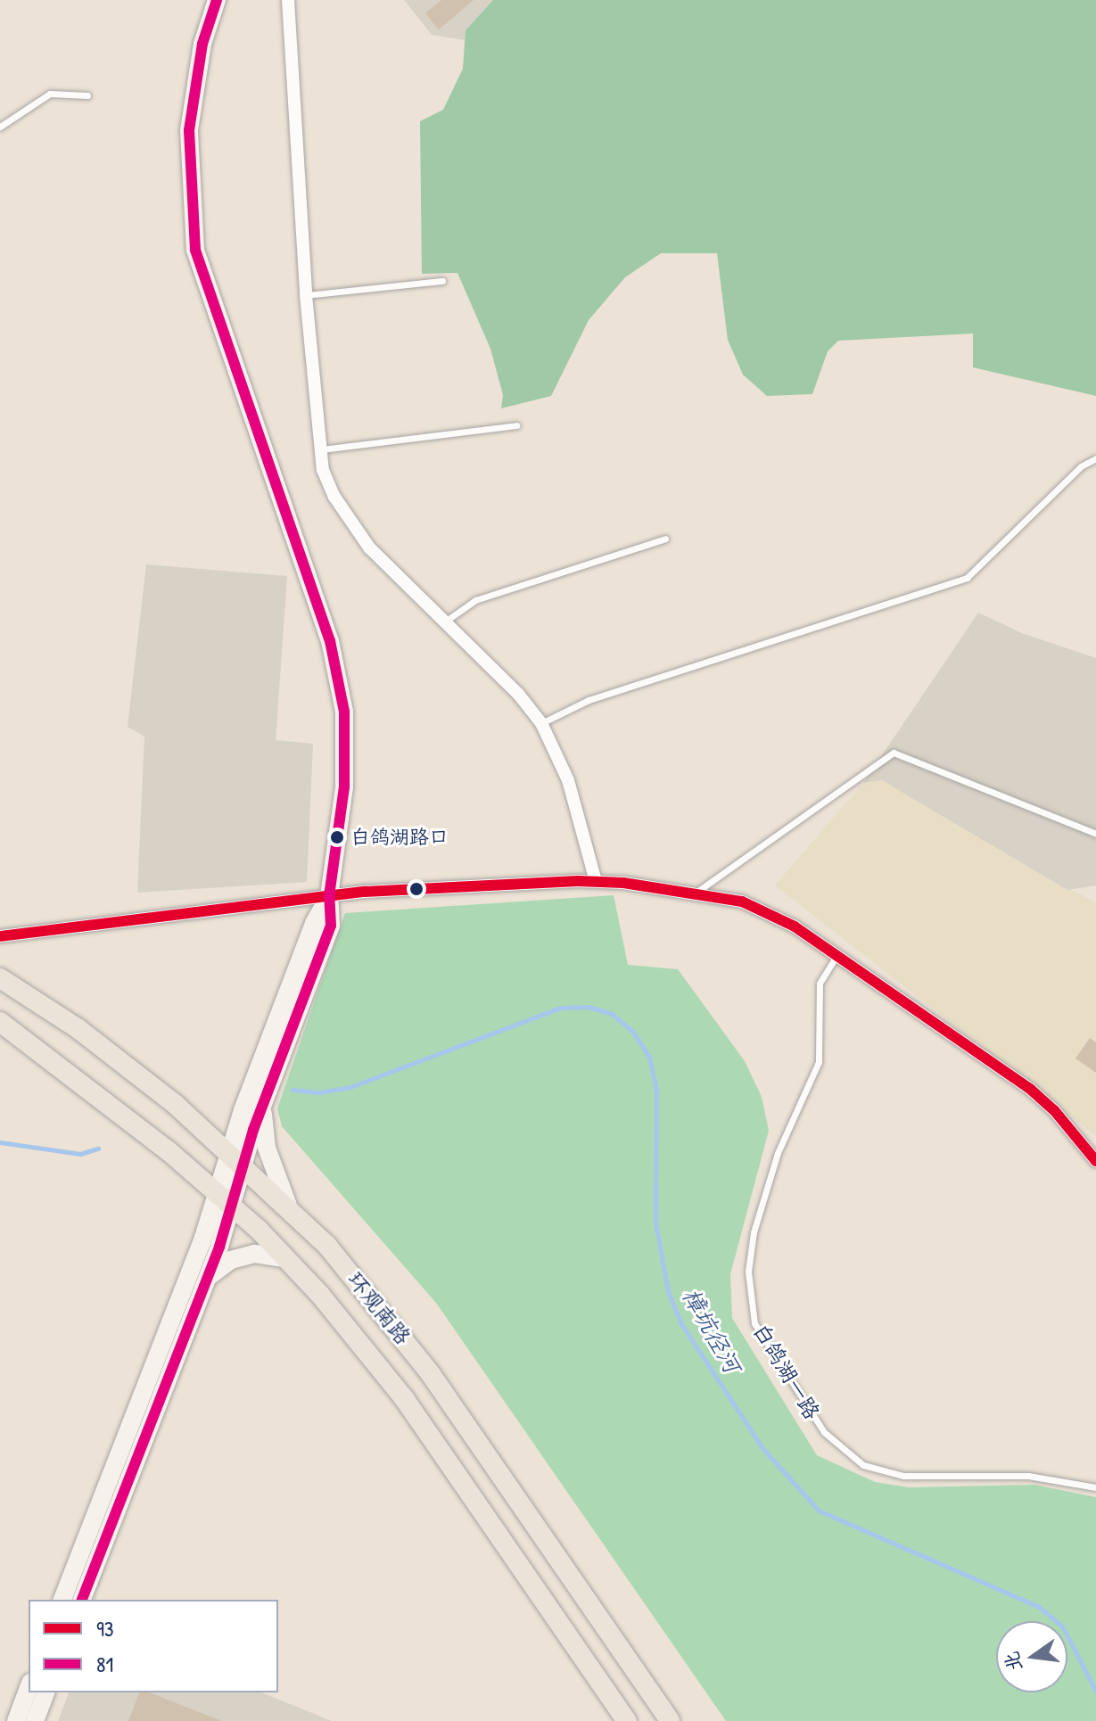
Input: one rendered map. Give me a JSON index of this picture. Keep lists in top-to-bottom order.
{
  "streets": {
    "main road": ["环观南路"],
    "lane": ["白鸽湖一路"]
  },
  "water": ["樟坑径河"],
  "places": ["白鸽湖路口"],
  "lines": ["transit line 81", "transit line 93"],
  "legend": ["93", "81"],
  "north": "left"
}
